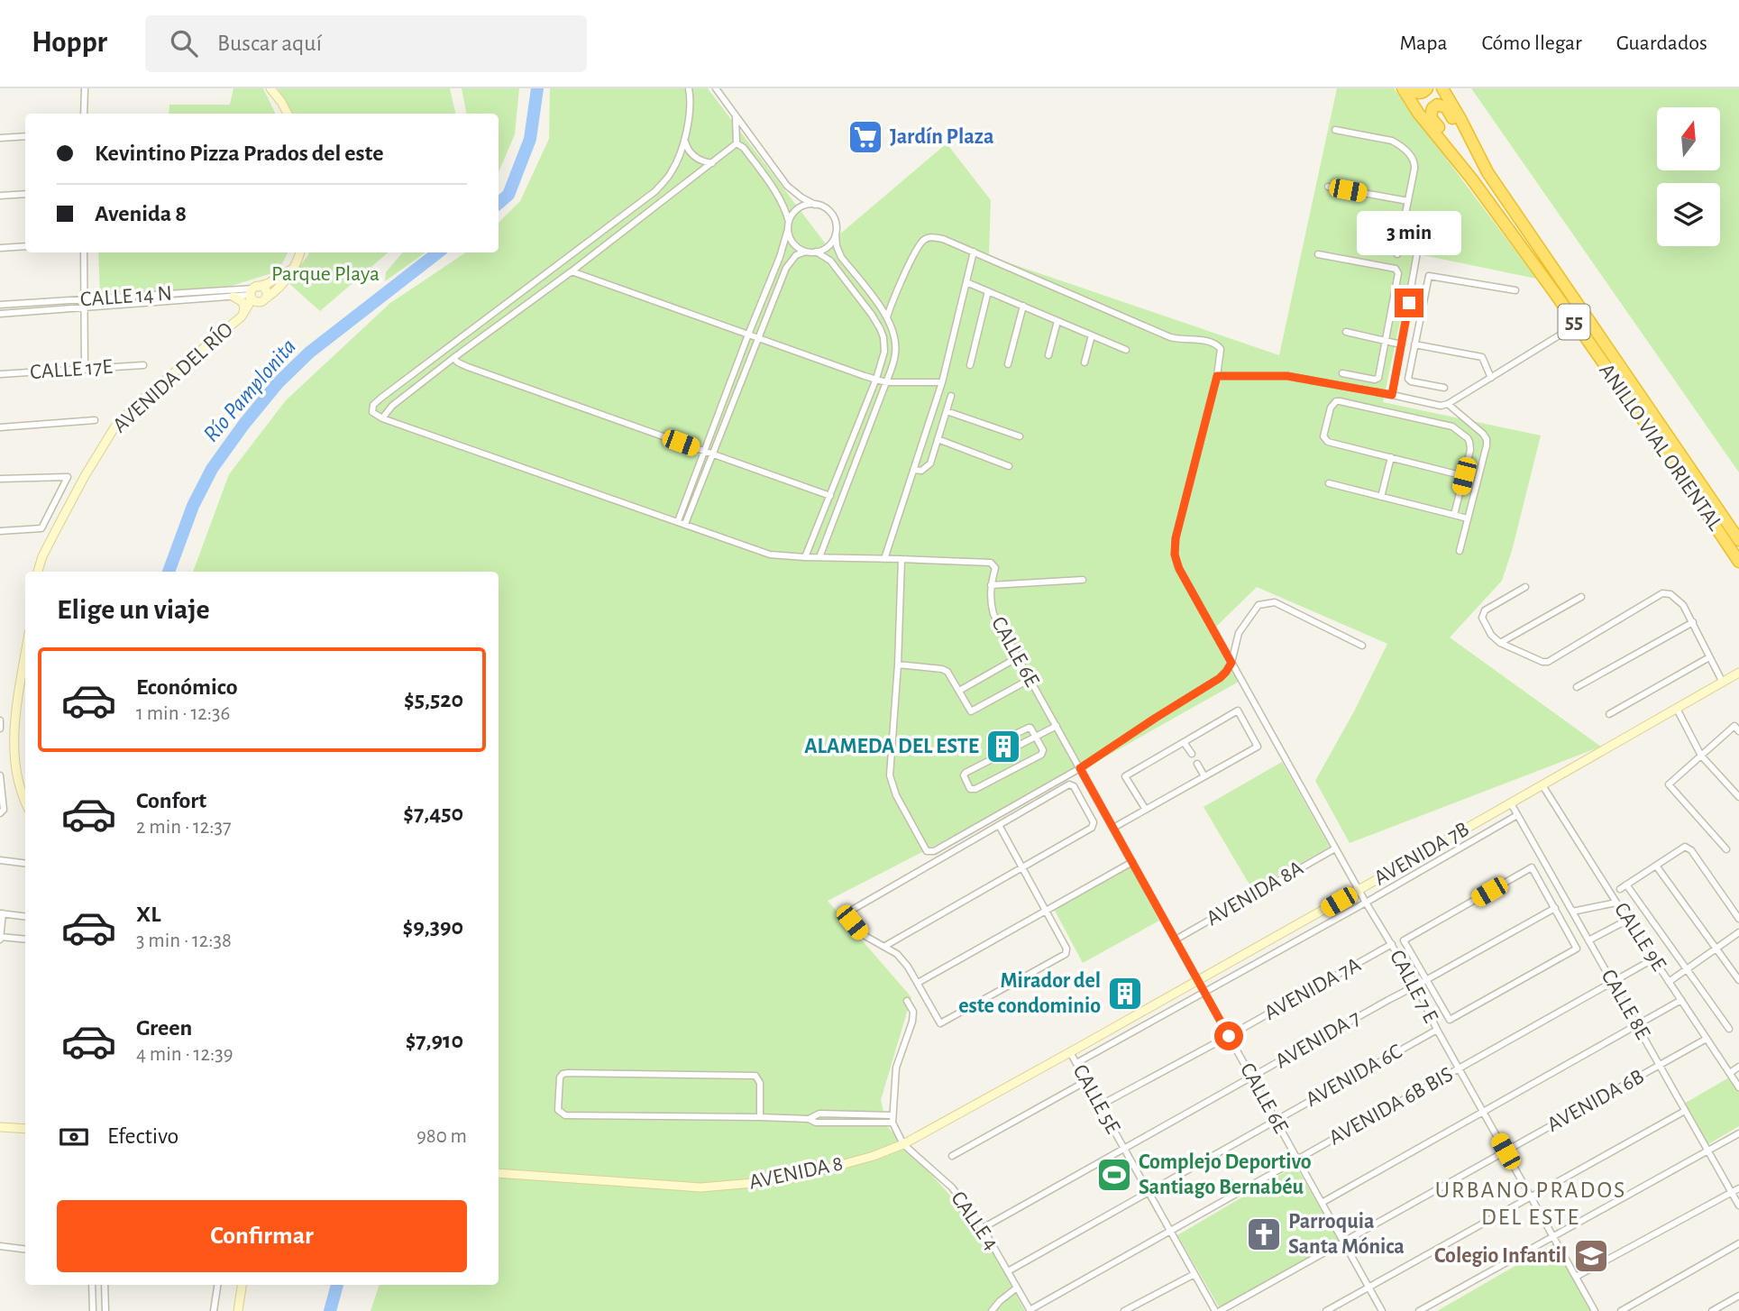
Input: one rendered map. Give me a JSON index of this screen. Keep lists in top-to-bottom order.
{
  "streets": {
    "highway": ["55", "ANILLO VIAL ORIENTAL"],
    "street": [
      "CALLE 14 N",
      "CALLE 17E",
      "AVENIDA DEL RÍO",
      "CALLE 6E",
      "AVENIDA 7B",
      "AVENIDA 8A",
      "CALLE 9E",
      "CALLE 7 E",
      "AVENIDA 7A",
      "CALLE 8E",
      "AVENIDA 7",
      "AVENIDA 6C",
      "CALLE 5E",
      "AVENIDA 6B",
      "AVENIDA 6B BIS",
      "AVENIDA 8",
      "CALLE 4"
    ]
  },
  "crossings": [
    ["CALLE 6E", "AVENIDA 7B"],
    ["CALLE 6E", "AVENIDA 8A"],
    ["CALLE 6E", "AVENIDA 7A"],
    ["CALLE 6E", "AVENIDA 7"],
    ["CALLE 6E", "AVENIDA 6C"],
    ["CALLE 6E", "AVENIDA 6B"],
    ["CALLE 6E", "AVENIDA 6B BIS"],
    ["AVENIDA 7B", "CALLE 9E"],
    ["AVENIDA 7B", "CALLE 7 E"],
    ["AVENIDA 7B", "CALLE 8E"],
    ["AVENIDA 7B", "CALLE 5E"],
    ["AVENIDA 7B", "AVENIDA 8"],
    ["AVENIDA 8A", "CALLE 7 E"],
    ["CALLE 9E", "AVENIDA 6B"],
    ["CALLE 9E", "AVENIDA 6B BIS"],
    ["CALLE 7 E", "AVENIDA 7A"],
    ["CALLE 7 E", "AVENIDA 7"],
    ["CALLE 7 E", "AVENIDA 6C"],
    ["CALLE 7 E", "AVENIDA 6B"],
    ["CALLE 7 E", "AVENIDA 6B BIS"],
    ["AVENIDA 7A", "CALLE 5E"],
    ["CALLE 8E", "AVENIDA 6B"],
    ["CALLE 8E", "AVENIDA 6B BIS"],
    ["AVENIDA 7", "CALLE 5E"],
    ["AVENIDA 7", "CALLE 4"],
    ["AVENIDA 6C", "CALLE 5E"],
    ["AVENIDA 6C", "CALLE 4"],
    ["CALLE 5E", "AVENIDA 6B"],
    ["CALLE 5E", "AVENIDA 6B BIS"],
    ["CALLE 5E", "AVENIDA 8"],
    ["AVENIDA 6B BIS", "CALLE 4"],
    ["AVENIDA 8", "CALLE 4"]
  ],
  "districts": ["URBANO PRADOS DEL ESTE"],
  "water": ["Río Pamplonita"],
  "parks": ["Parque Playa"],
  "places": {
    "supermarket": ["Jardín Plaza"],
    "building": ["ALAMEDA DEL ESTE", "Mirador del este condominio"],
    "sports": ["Complejo Deportivo Santiago Bernabéu"],
    "church": ["Parroquia Santa Mónica"],
    "school or university": ["Colegio Infantil"]
  },
  "north": "top",
  "page": {
    "header": "Hoppr",
    "search": "Buscar aquí",
    "nav": ["Mapa", "Cómo llegar", "Guardados"],
    "banner": ["Kevintino Pizza Prados del este", "Avenida 8"],
    "bubble": "3 min",
    "heading": "Elige un viaje",
    "list": [
      {
        "name": "Económico",
        "note": "1 min · 12:36",
        "value": "$5,520"
      },
      {
        "name": "Confort",
        "note": "2 min · 12:37",
        "value": "$7,450"
      },
      {
        "name": "XL",
        "note": "3 min · 12:38",
        "value": "$9,390"
      },
      {
        "name": "Green",
        "note": "4 min · 12:39",
        "value": "$7,910"
      }
    ],
    "pay": ["Efectivo", "980 m"],
    "buttons": "Confirmar"
  }
}
